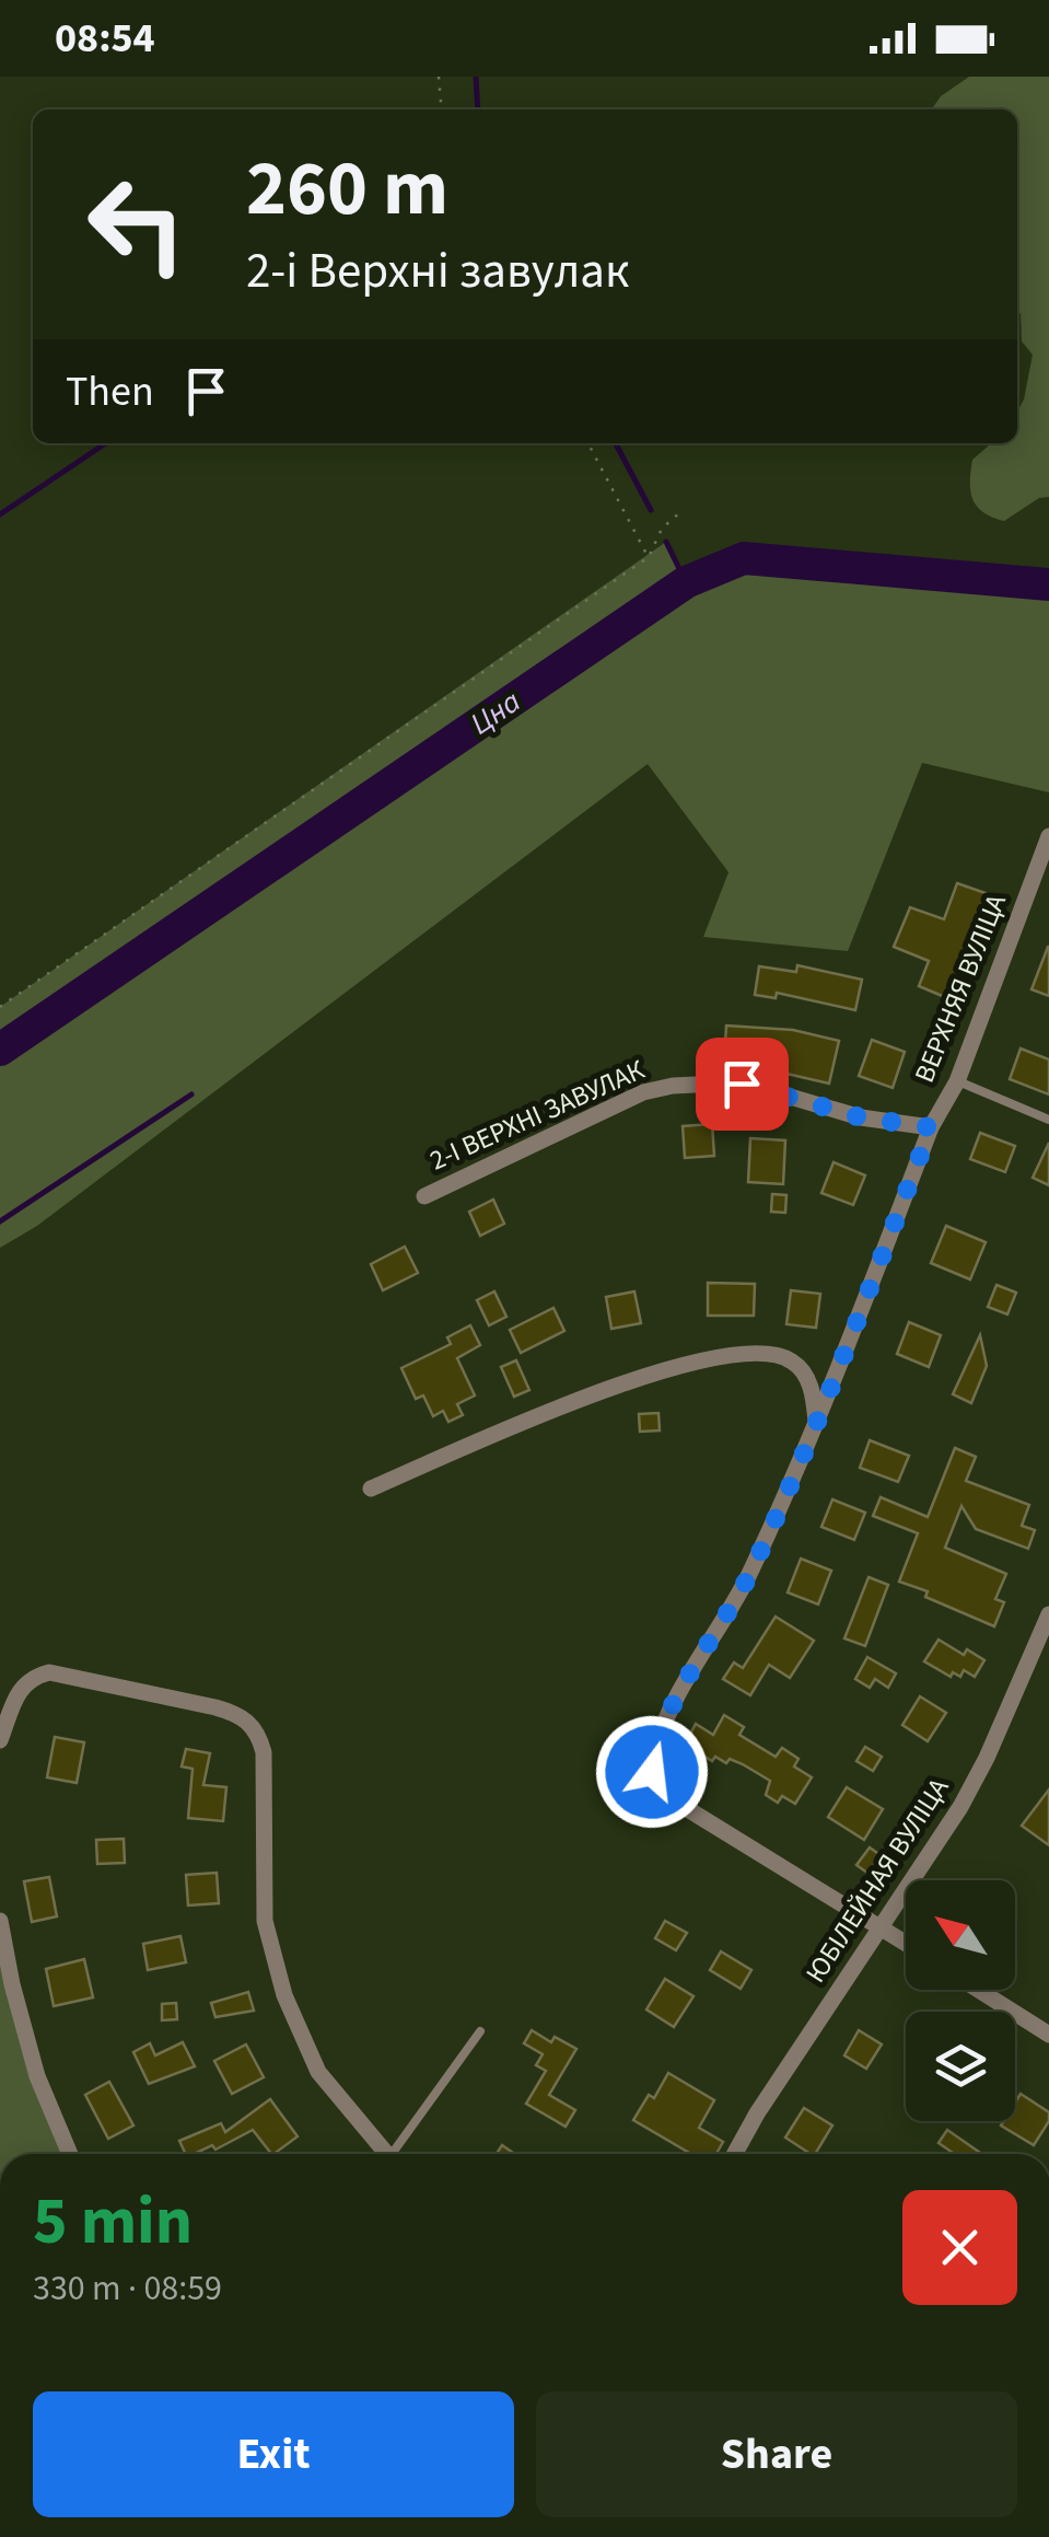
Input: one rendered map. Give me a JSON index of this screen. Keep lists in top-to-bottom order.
{
  "streets": {
    "street": ["ВЕРХНЯЯ ВУЛІЦА", "2-І ВЕРХНІ ЗАВУЛАК", "ЮБІЛЕЙНАЯ ВУЛІЦА"]
  },
  "crossings": [
    ["ВЕРХНЯЯ ВУЛІЦА", "2-І ВЕРХНІ ЗАВУЛАК"],
    ["ВЕРХНЯЯ ВУЛІЦА", "ЮБІЛЕЙНАЯ ВУЛІЦА"]
  ],
  "water": ["Цна"],
  "north": "top left",
  "page": {
    "status": "08:54",
    "turn": ["260 m", "2-і Верхні завулак"],
    "then": "Then",
    "heading": ["5 min", "330 m · 08:59"],
    "buttons": ["Exit", "Share"]
  }
}
